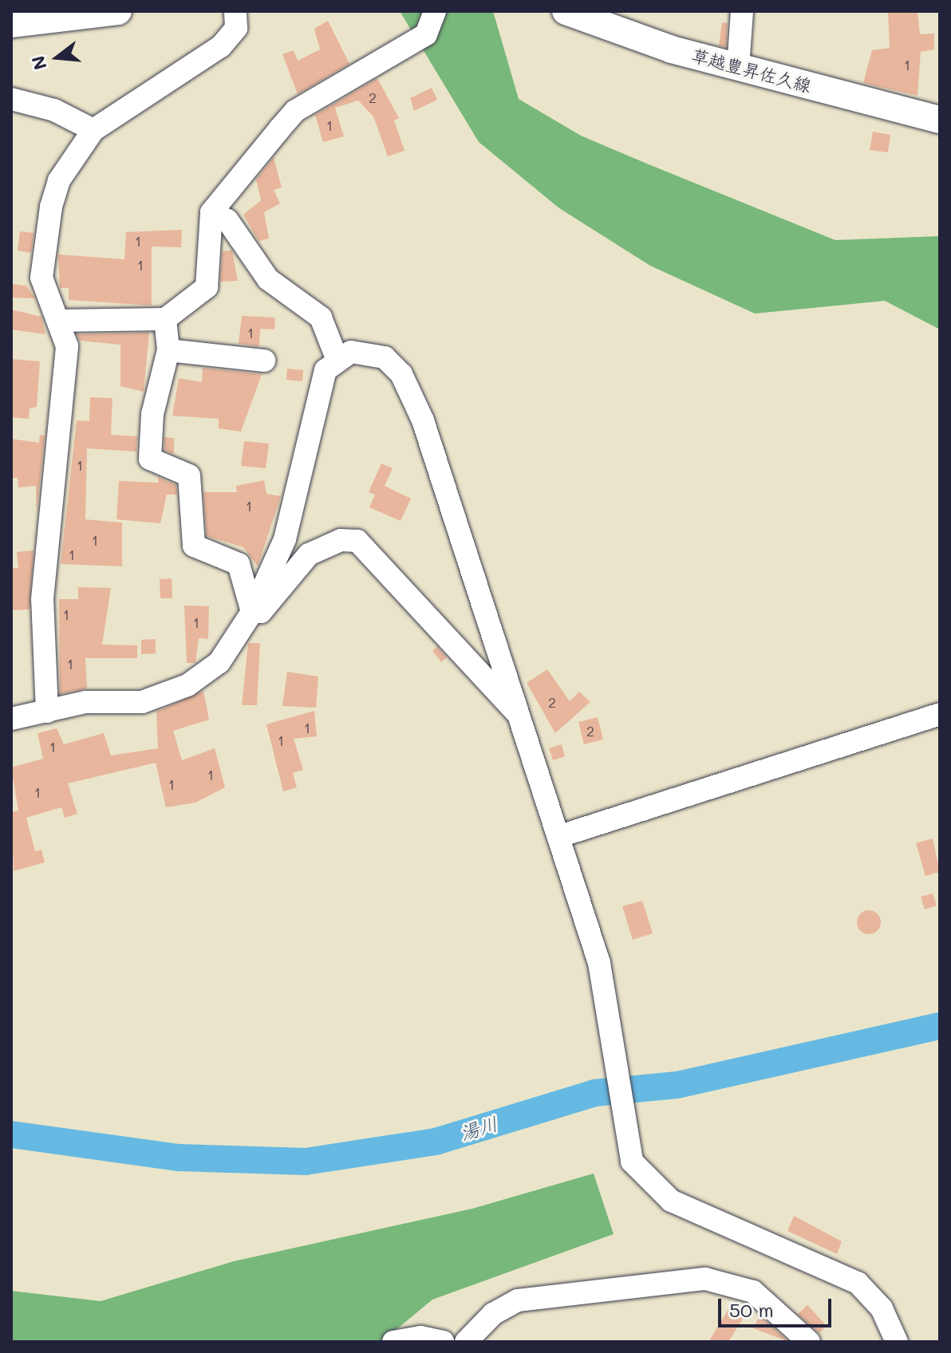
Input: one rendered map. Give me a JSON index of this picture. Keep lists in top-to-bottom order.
{
  "streets": {
    "main road": ["草越豊昇佐久線"]
  },
  "water": ["湯川"],
  "house_numbers": [
    "1",
    "2",
    "1",
    "1",
    "1",
    "1",
    "1",
    "1",
    "1",
    "1",
    "1",
    "1",
    "1",
    "2",
    "1",
    "2",
    "1",
    "1",
    "1",
    "1",
    "1"
  ],
  "scale_bar": "50 m",
  "north": "left"
}
